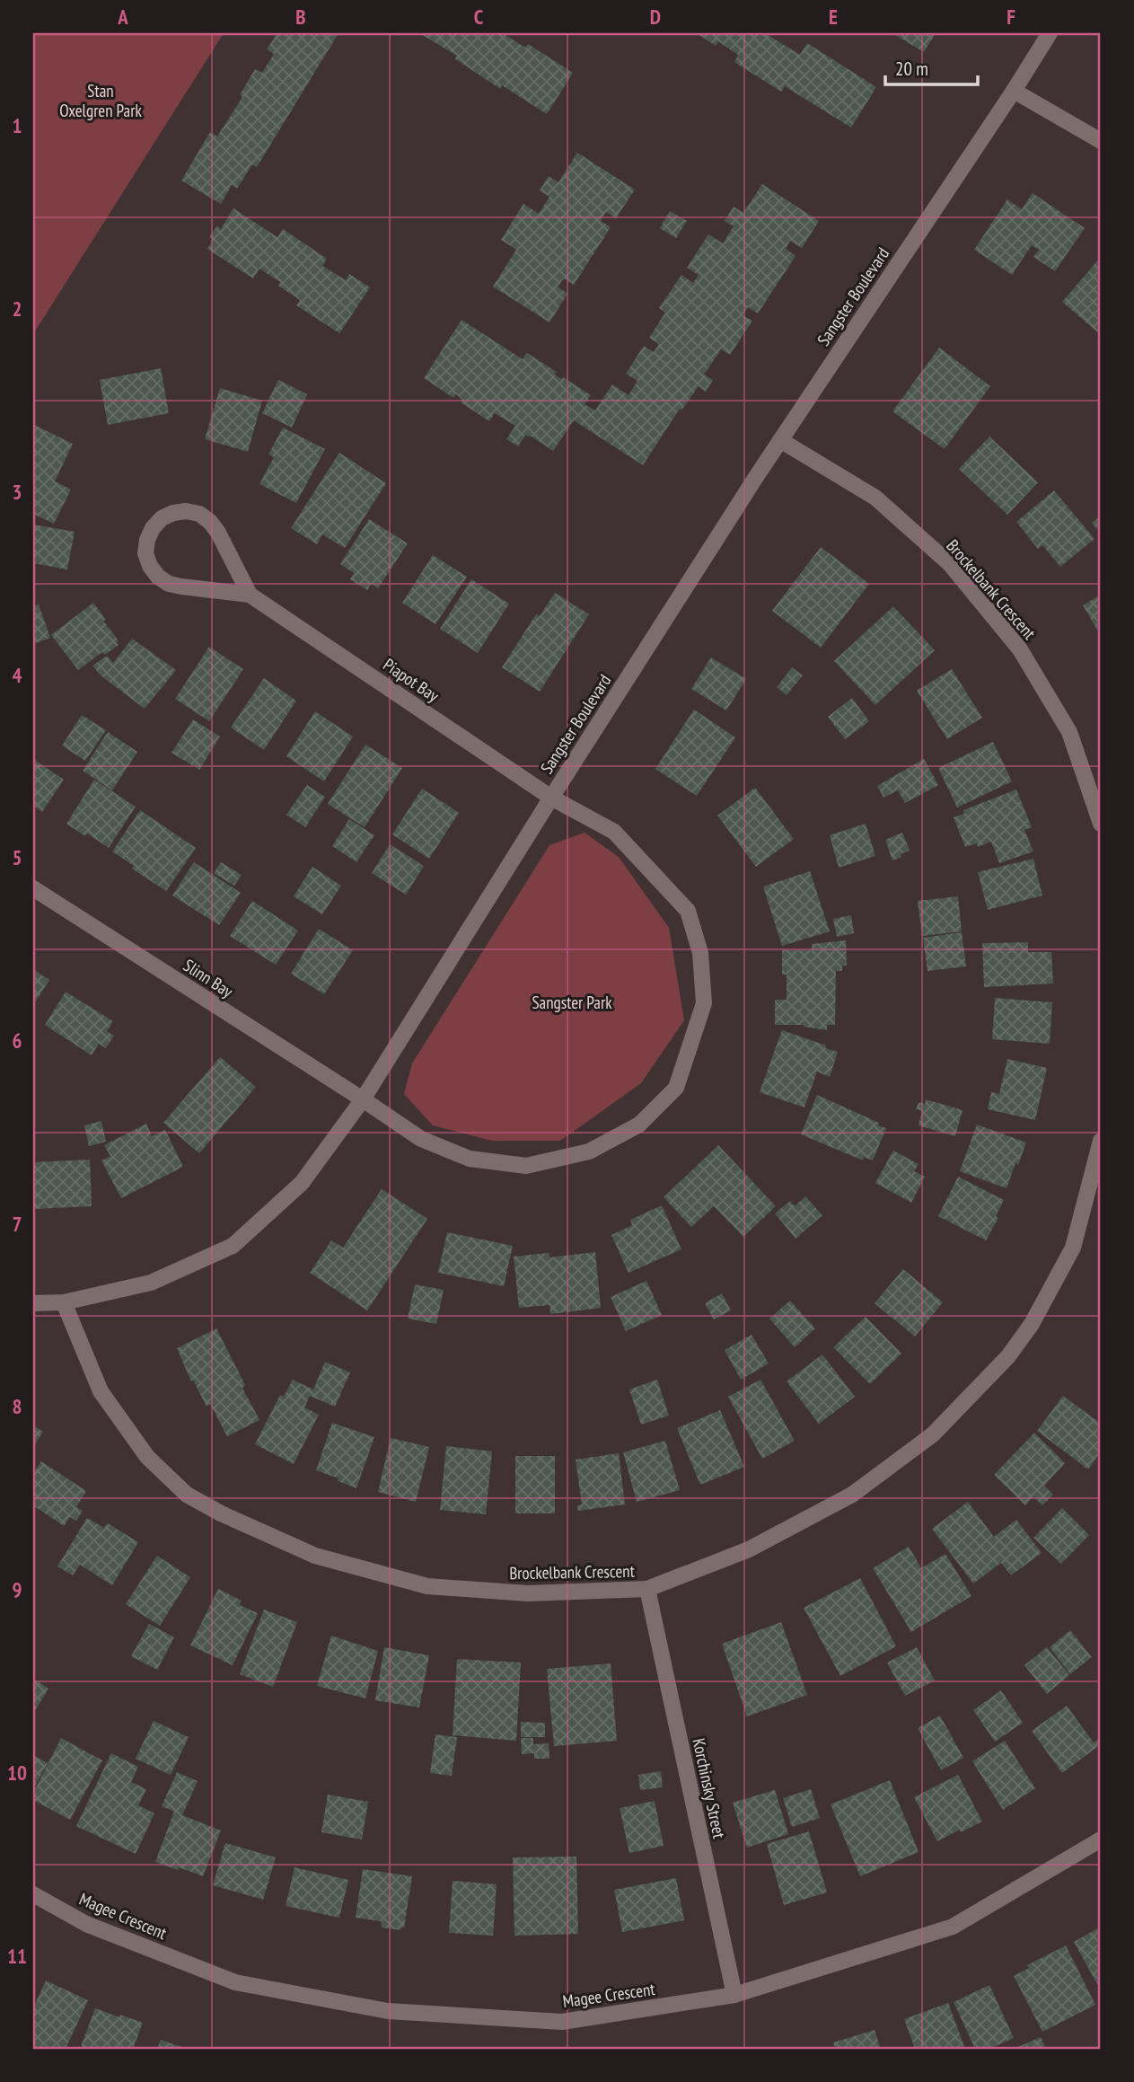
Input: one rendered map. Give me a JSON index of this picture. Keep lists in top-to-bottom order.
{
  "streets": {
    "street": [
      "Sangster Boulevard",
      "Brockelbank Crescent",
      "Piapot Bay",
      "Slinn Bay",
      "Korchinsky Street",
      "Magee Crescent"
    ]
  },
  "crossings": [
    ["Sangster Boulevard", "Brockelbank Crescent"],
    ["Sangster Boulevard", "Piapot Bay"],
    ["Sangster Boulevard", "Slinn Bay"],
    ["Brockelbank Crescent", "Korchinsky Street"],
    ["Piapot Bay", "Slinn Bay"],
    ["Korchinsky Street", "Magee Crescent"]
  ],
  "parks": ["Stan Oxelgren Park", "Sangster Park"],
  "scale_bar": "20 m",
  "grid": {
    "columns": [
      "A",
      "B",
      "C",
      "D",
      "E",
      "F"
    ],
    "rows": [
      "1",
      "2",
      "3",
      "4",
      "5",
      "6",
      "7",
      "8",
      "9",
      "10",
      "11"
    ]
  }
}
